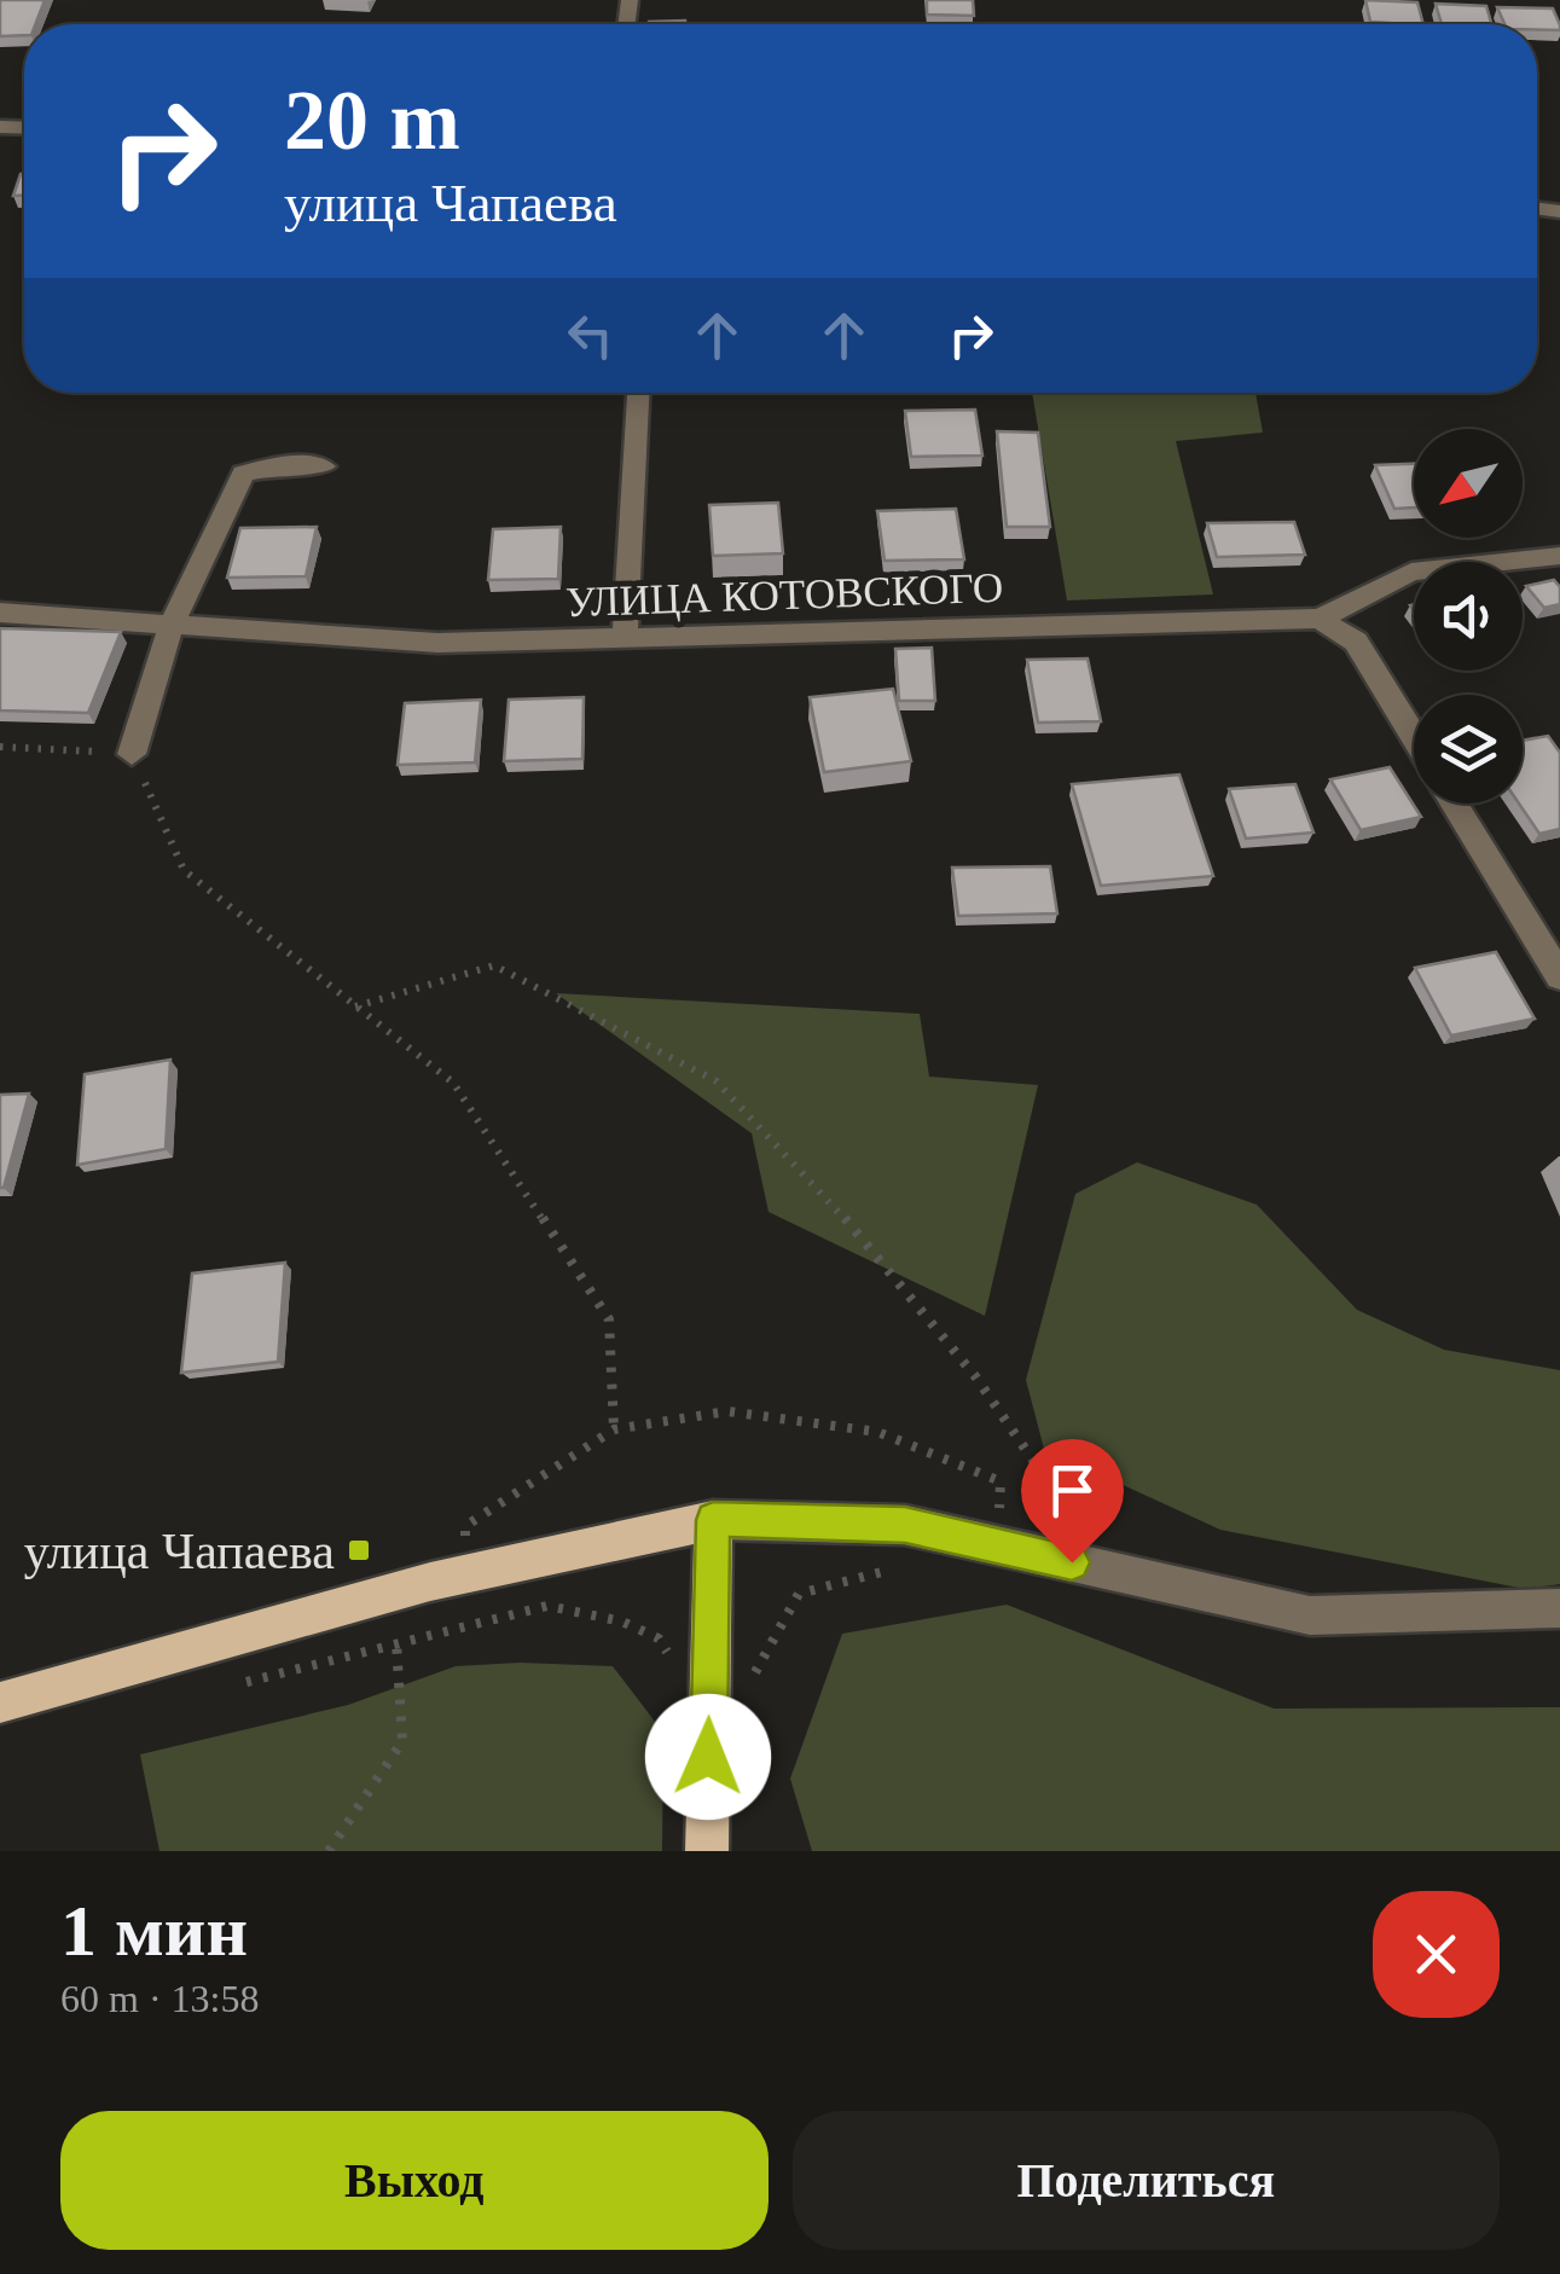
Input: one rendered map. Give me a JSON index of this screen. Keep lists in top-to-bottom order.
{
  "streets": {
    "street": ["УЛИЦА КОТОВСКОГО"]
  },
  "places": {
    "transit": ["улица Чапаева"]
  },
  "north": "bottom left",
  "page": {
    "turn": ["20 m", "улица Чапаева"],
    "heading": ["1 мин", "60 m · 13:58"],
    "buttons": ["Выход", "Поделиться"]
  }
}
